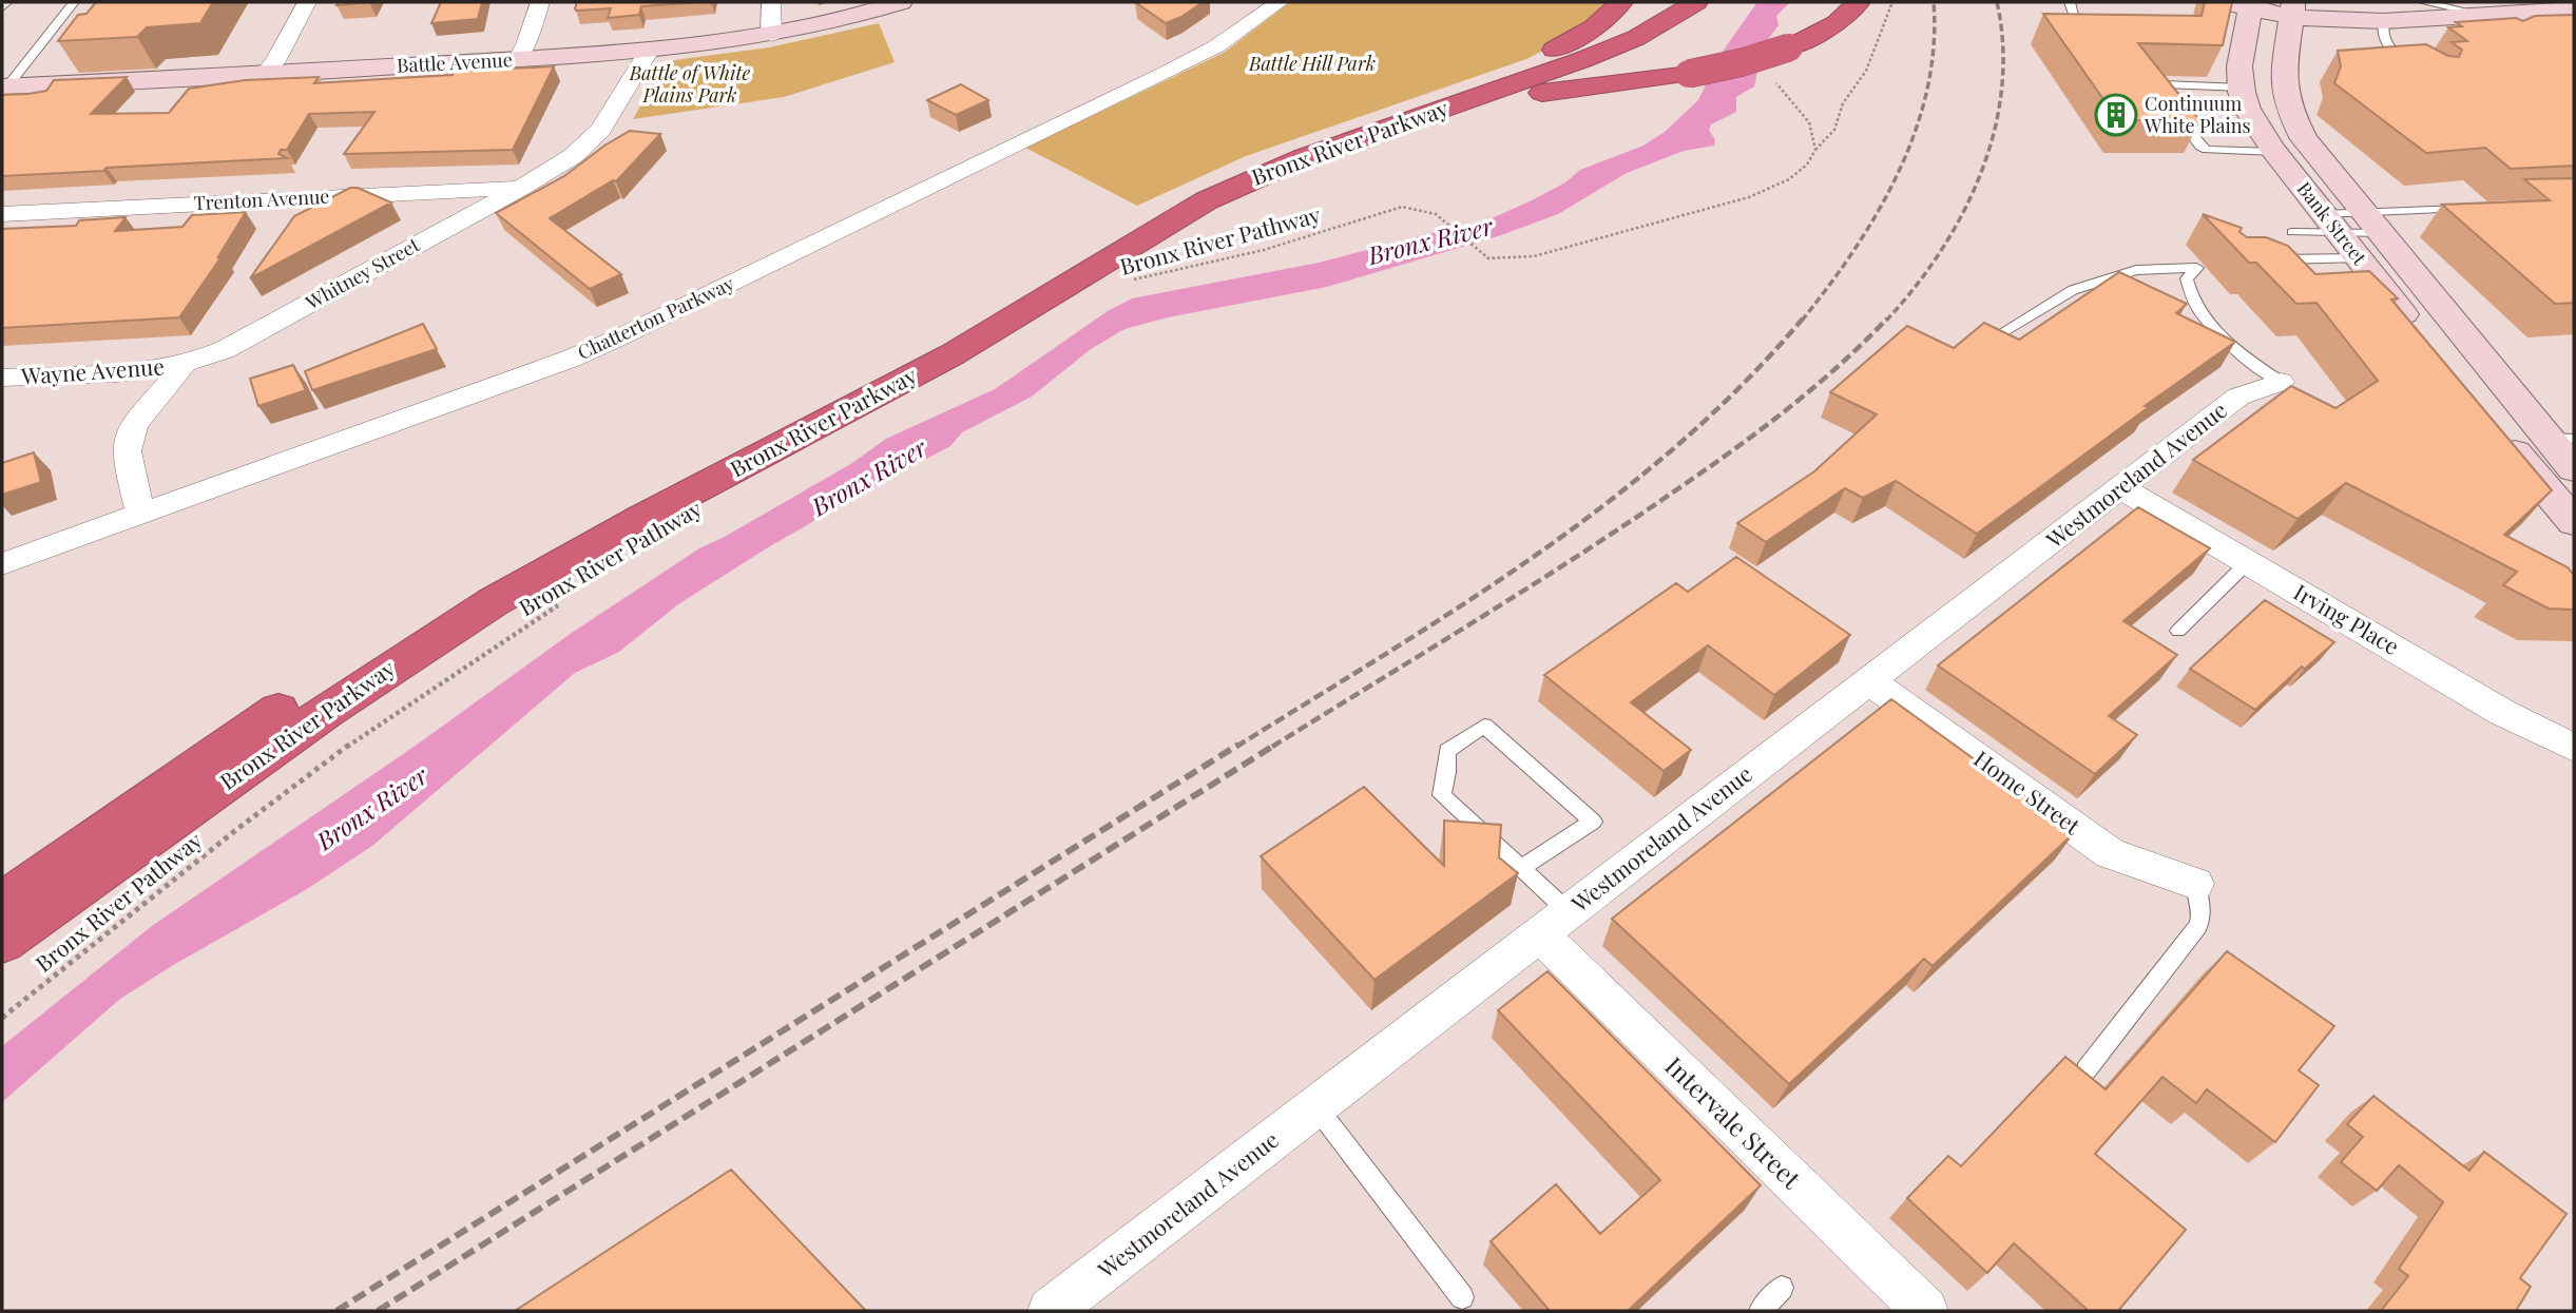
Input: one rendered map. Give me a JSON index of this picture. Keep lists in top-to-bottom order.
{
  "streets": {
    "highway": ["Bronx River Parkway"],
    "street": [
      "Battle Avenue",
      "Trenton Avenue",
      "Bank Street",
      "Whitney Street",
      "Chatterton Parkway",
      "Wayne Avenue",
      "Westmoreland Avenue",
      "Irving Place",
      "Home Street",
      "Intervale Street"
    ],
    "path": ["Bronx River Pathway"]
  },
  "crossings": [
    ["Battle Avenue", "Whitney Street"],
    ["Trenton Avenue", "Whitney Street"],
    ["Whitney Street", "Wayne Avenue"],
    ["Westmoreland Avenue", "Irving Place"],
    ["Westmoreland Avenue", "Home Street"],
    ["Westmoreland Avenue", "Intervale Street"]
  ],
  "water": ["Bronx River"],
  "parks": ["Battle Hill Park", "Battle of White Plains Park"],
  "places": {
    "building": ["Continuum White Plains"]
  }
}
